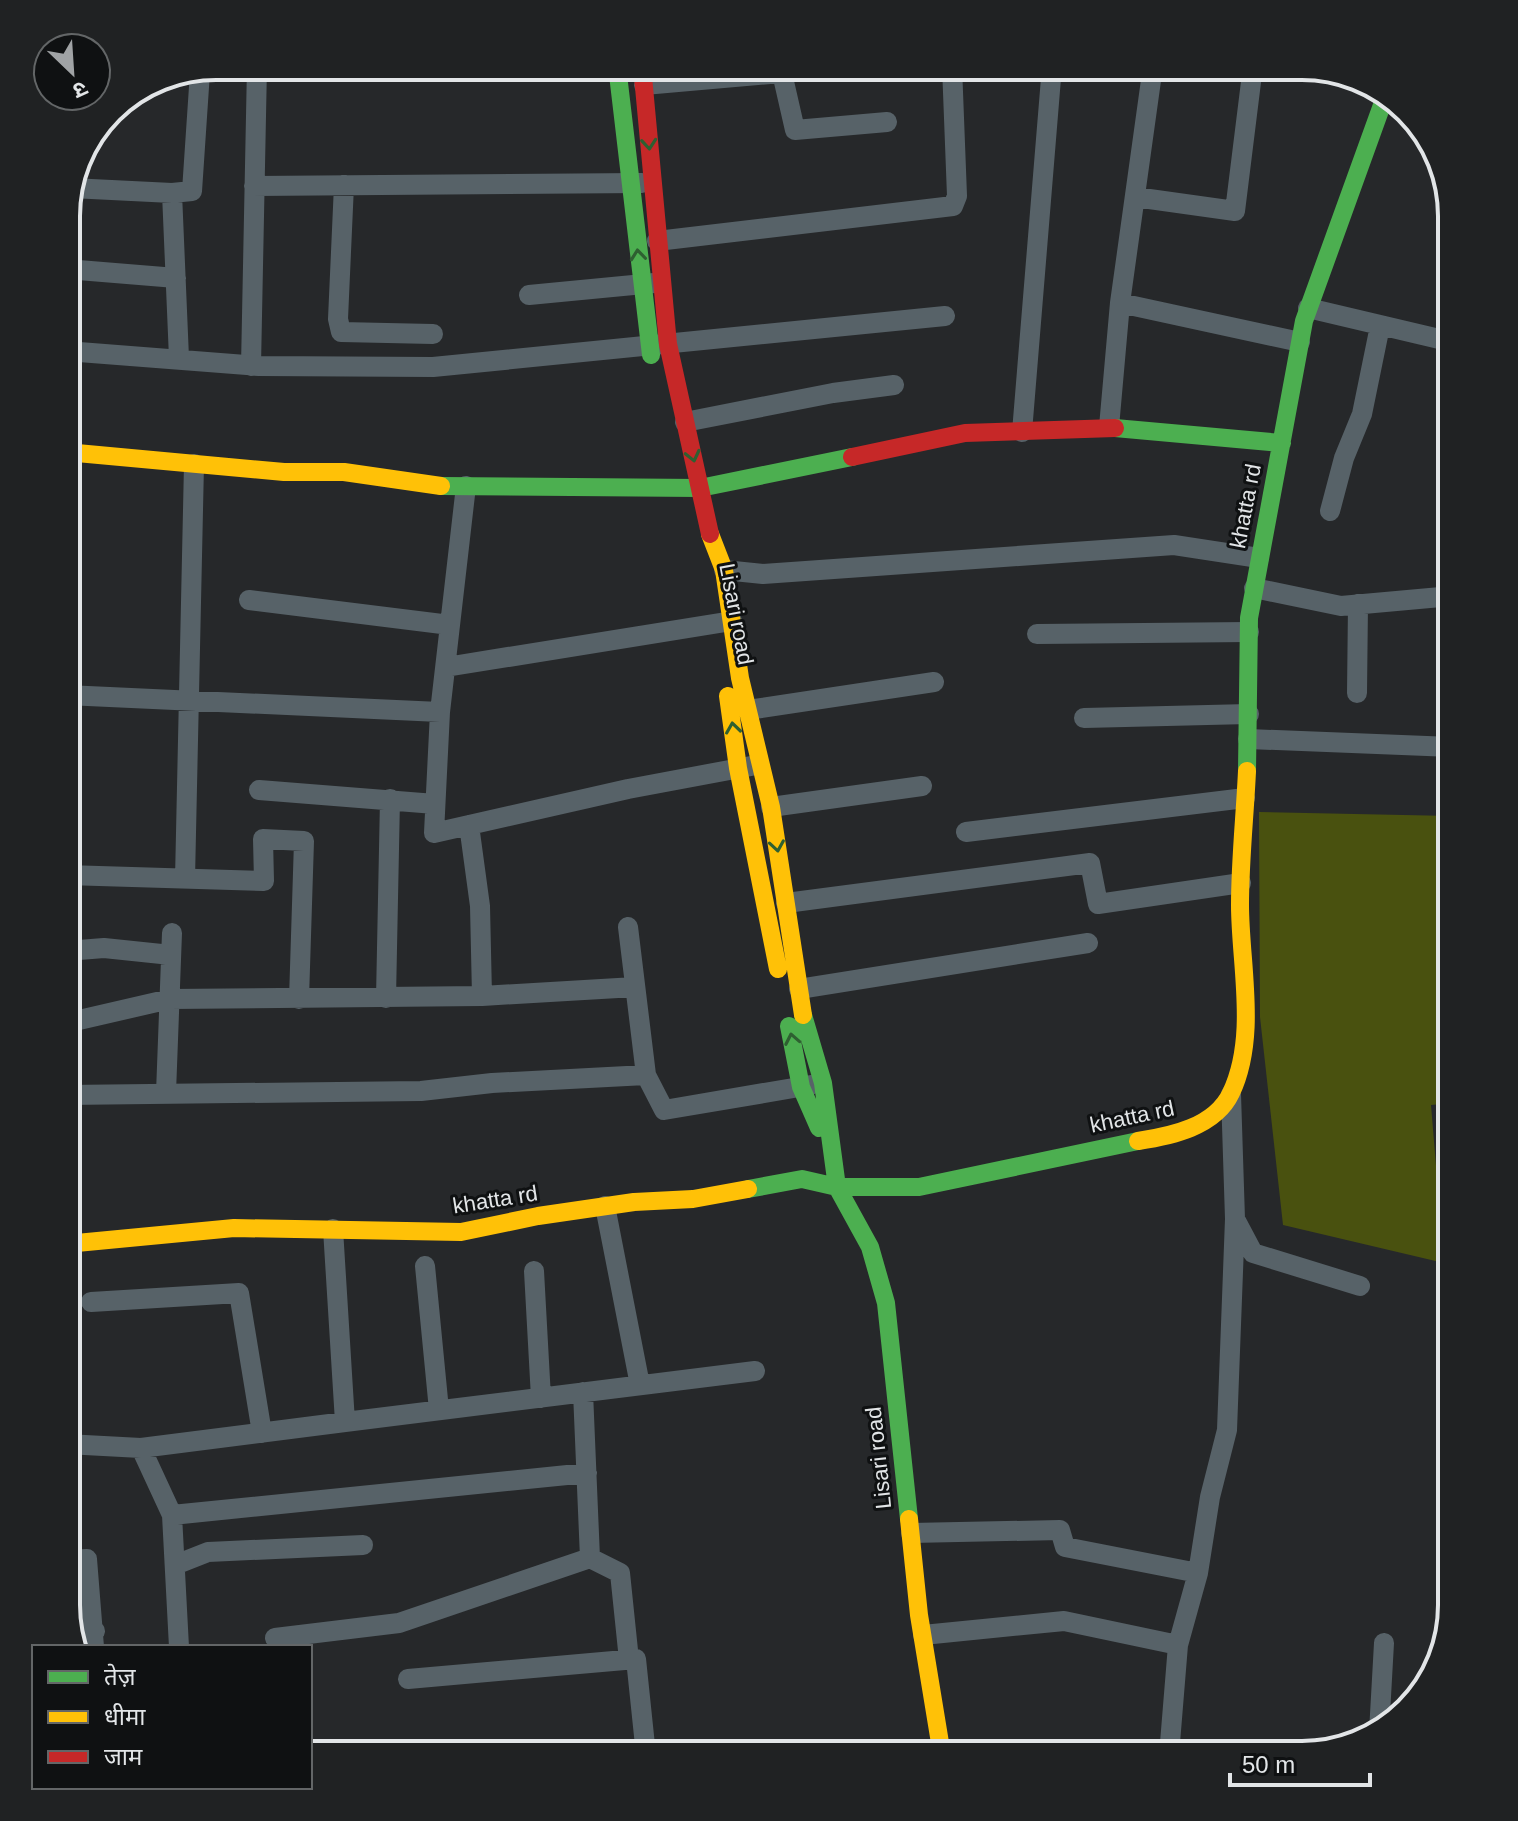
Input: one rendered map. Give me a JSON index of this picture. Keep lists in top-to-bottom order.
{
  "streets": {
    "street": ["khatta rd", "Lisari road"]
  },
  "crossings": [
    ["khatta rd", "Lisari road"]
  ],
  "legend": ["तेज़", "धीमा", "जाम"],
  "scale_bar": "50 m",
  "north": "bottom right"
}
